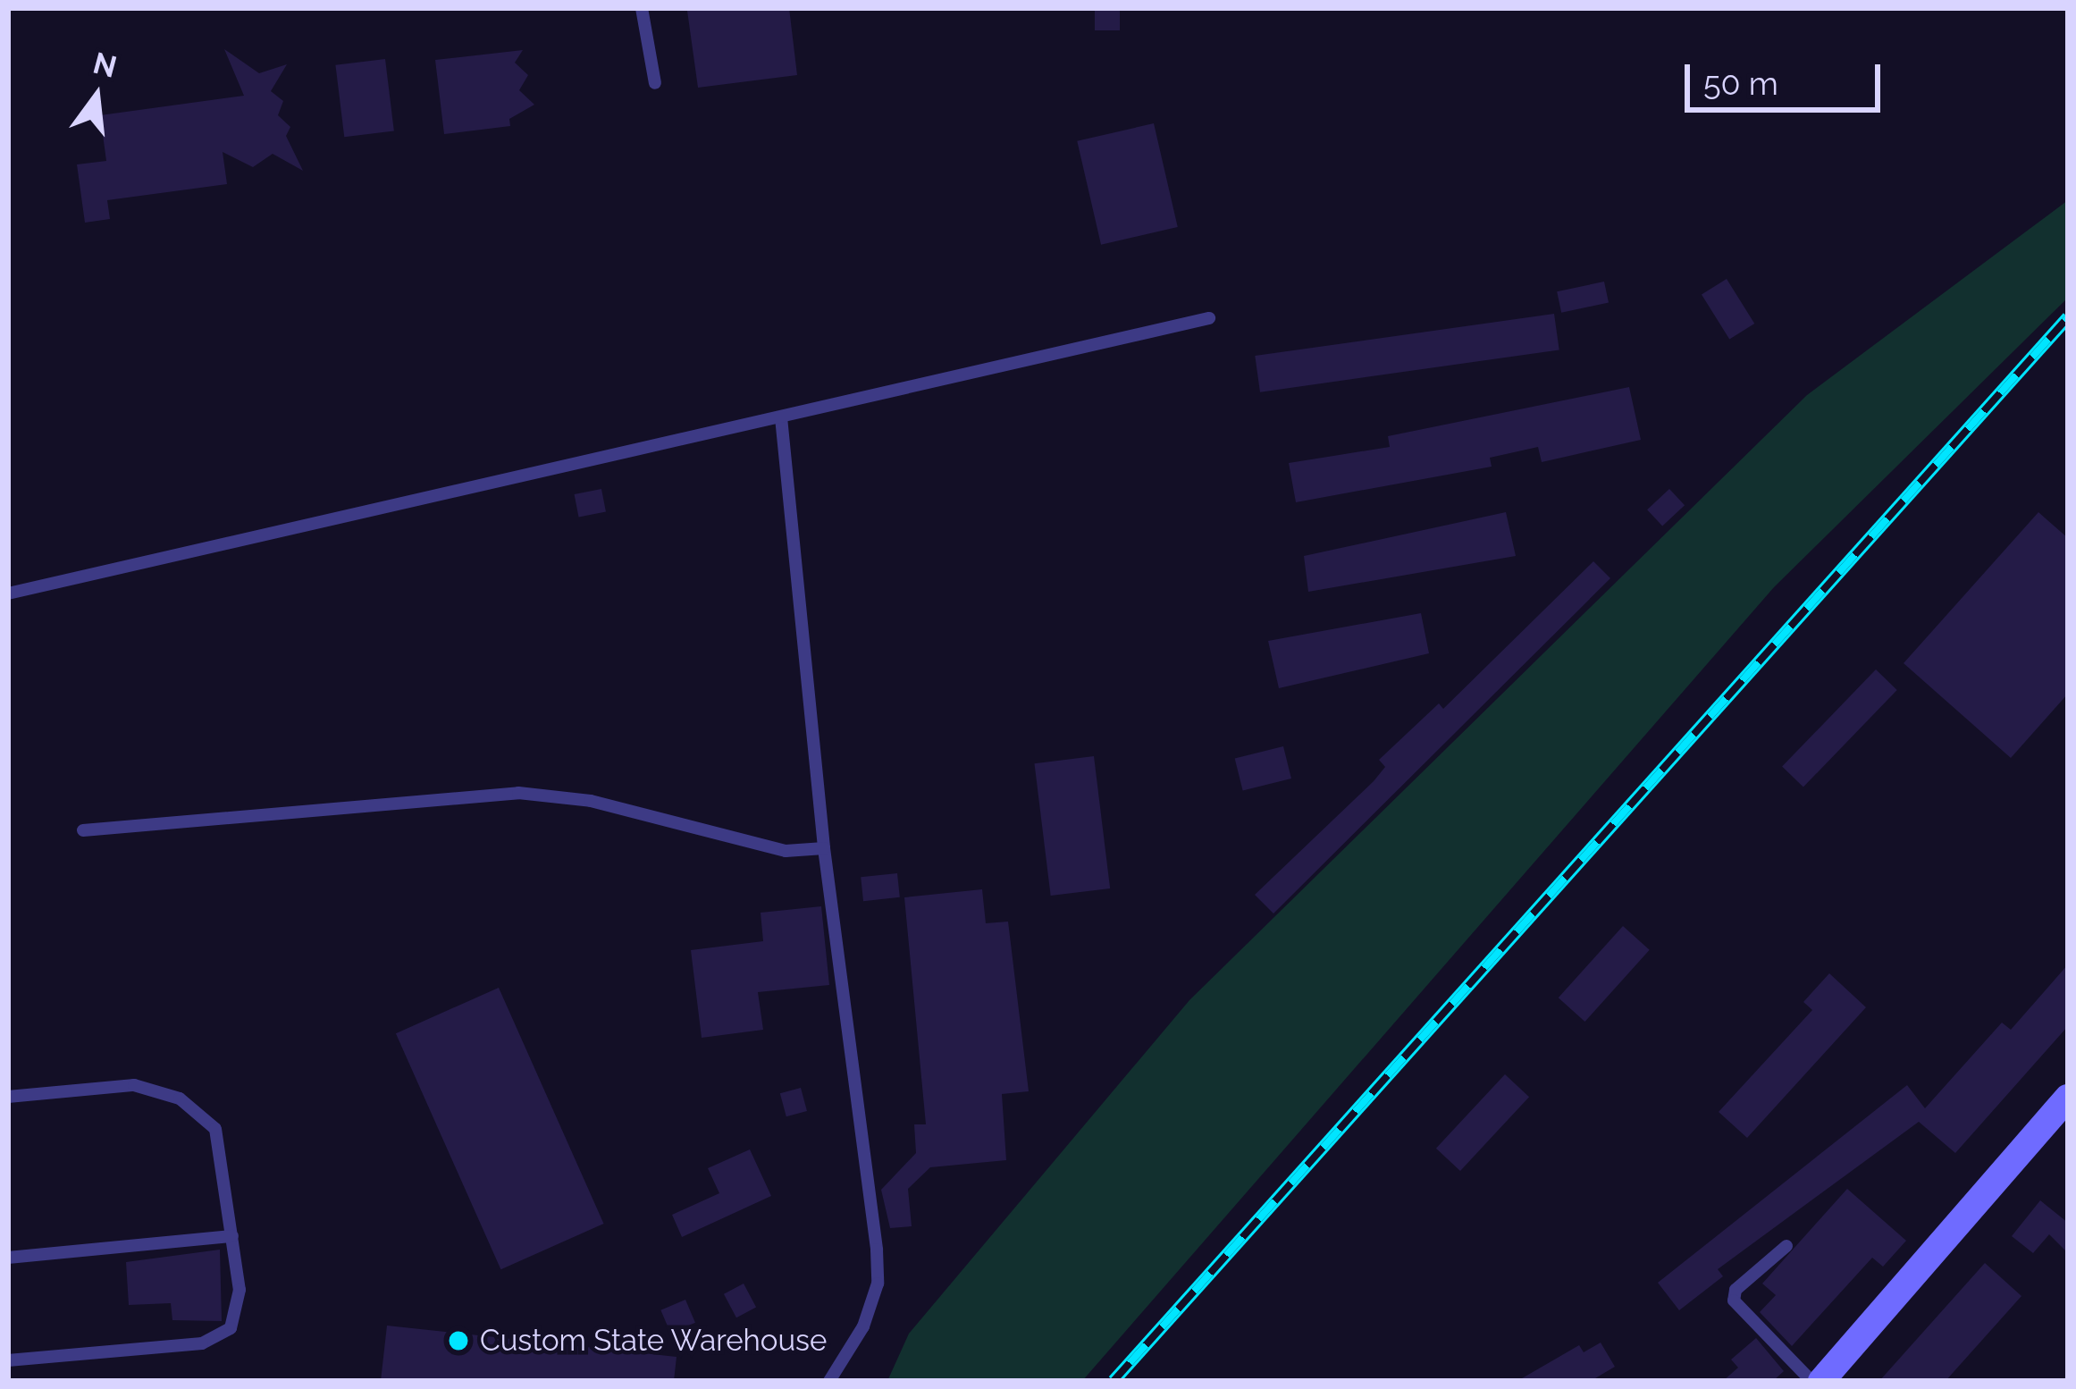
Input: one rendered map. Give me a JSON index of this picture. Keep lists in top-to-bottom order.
{
  "places": ["Custom State Warehouse"],
  "scale_bar": "50 m",
  "north": "top"
}
